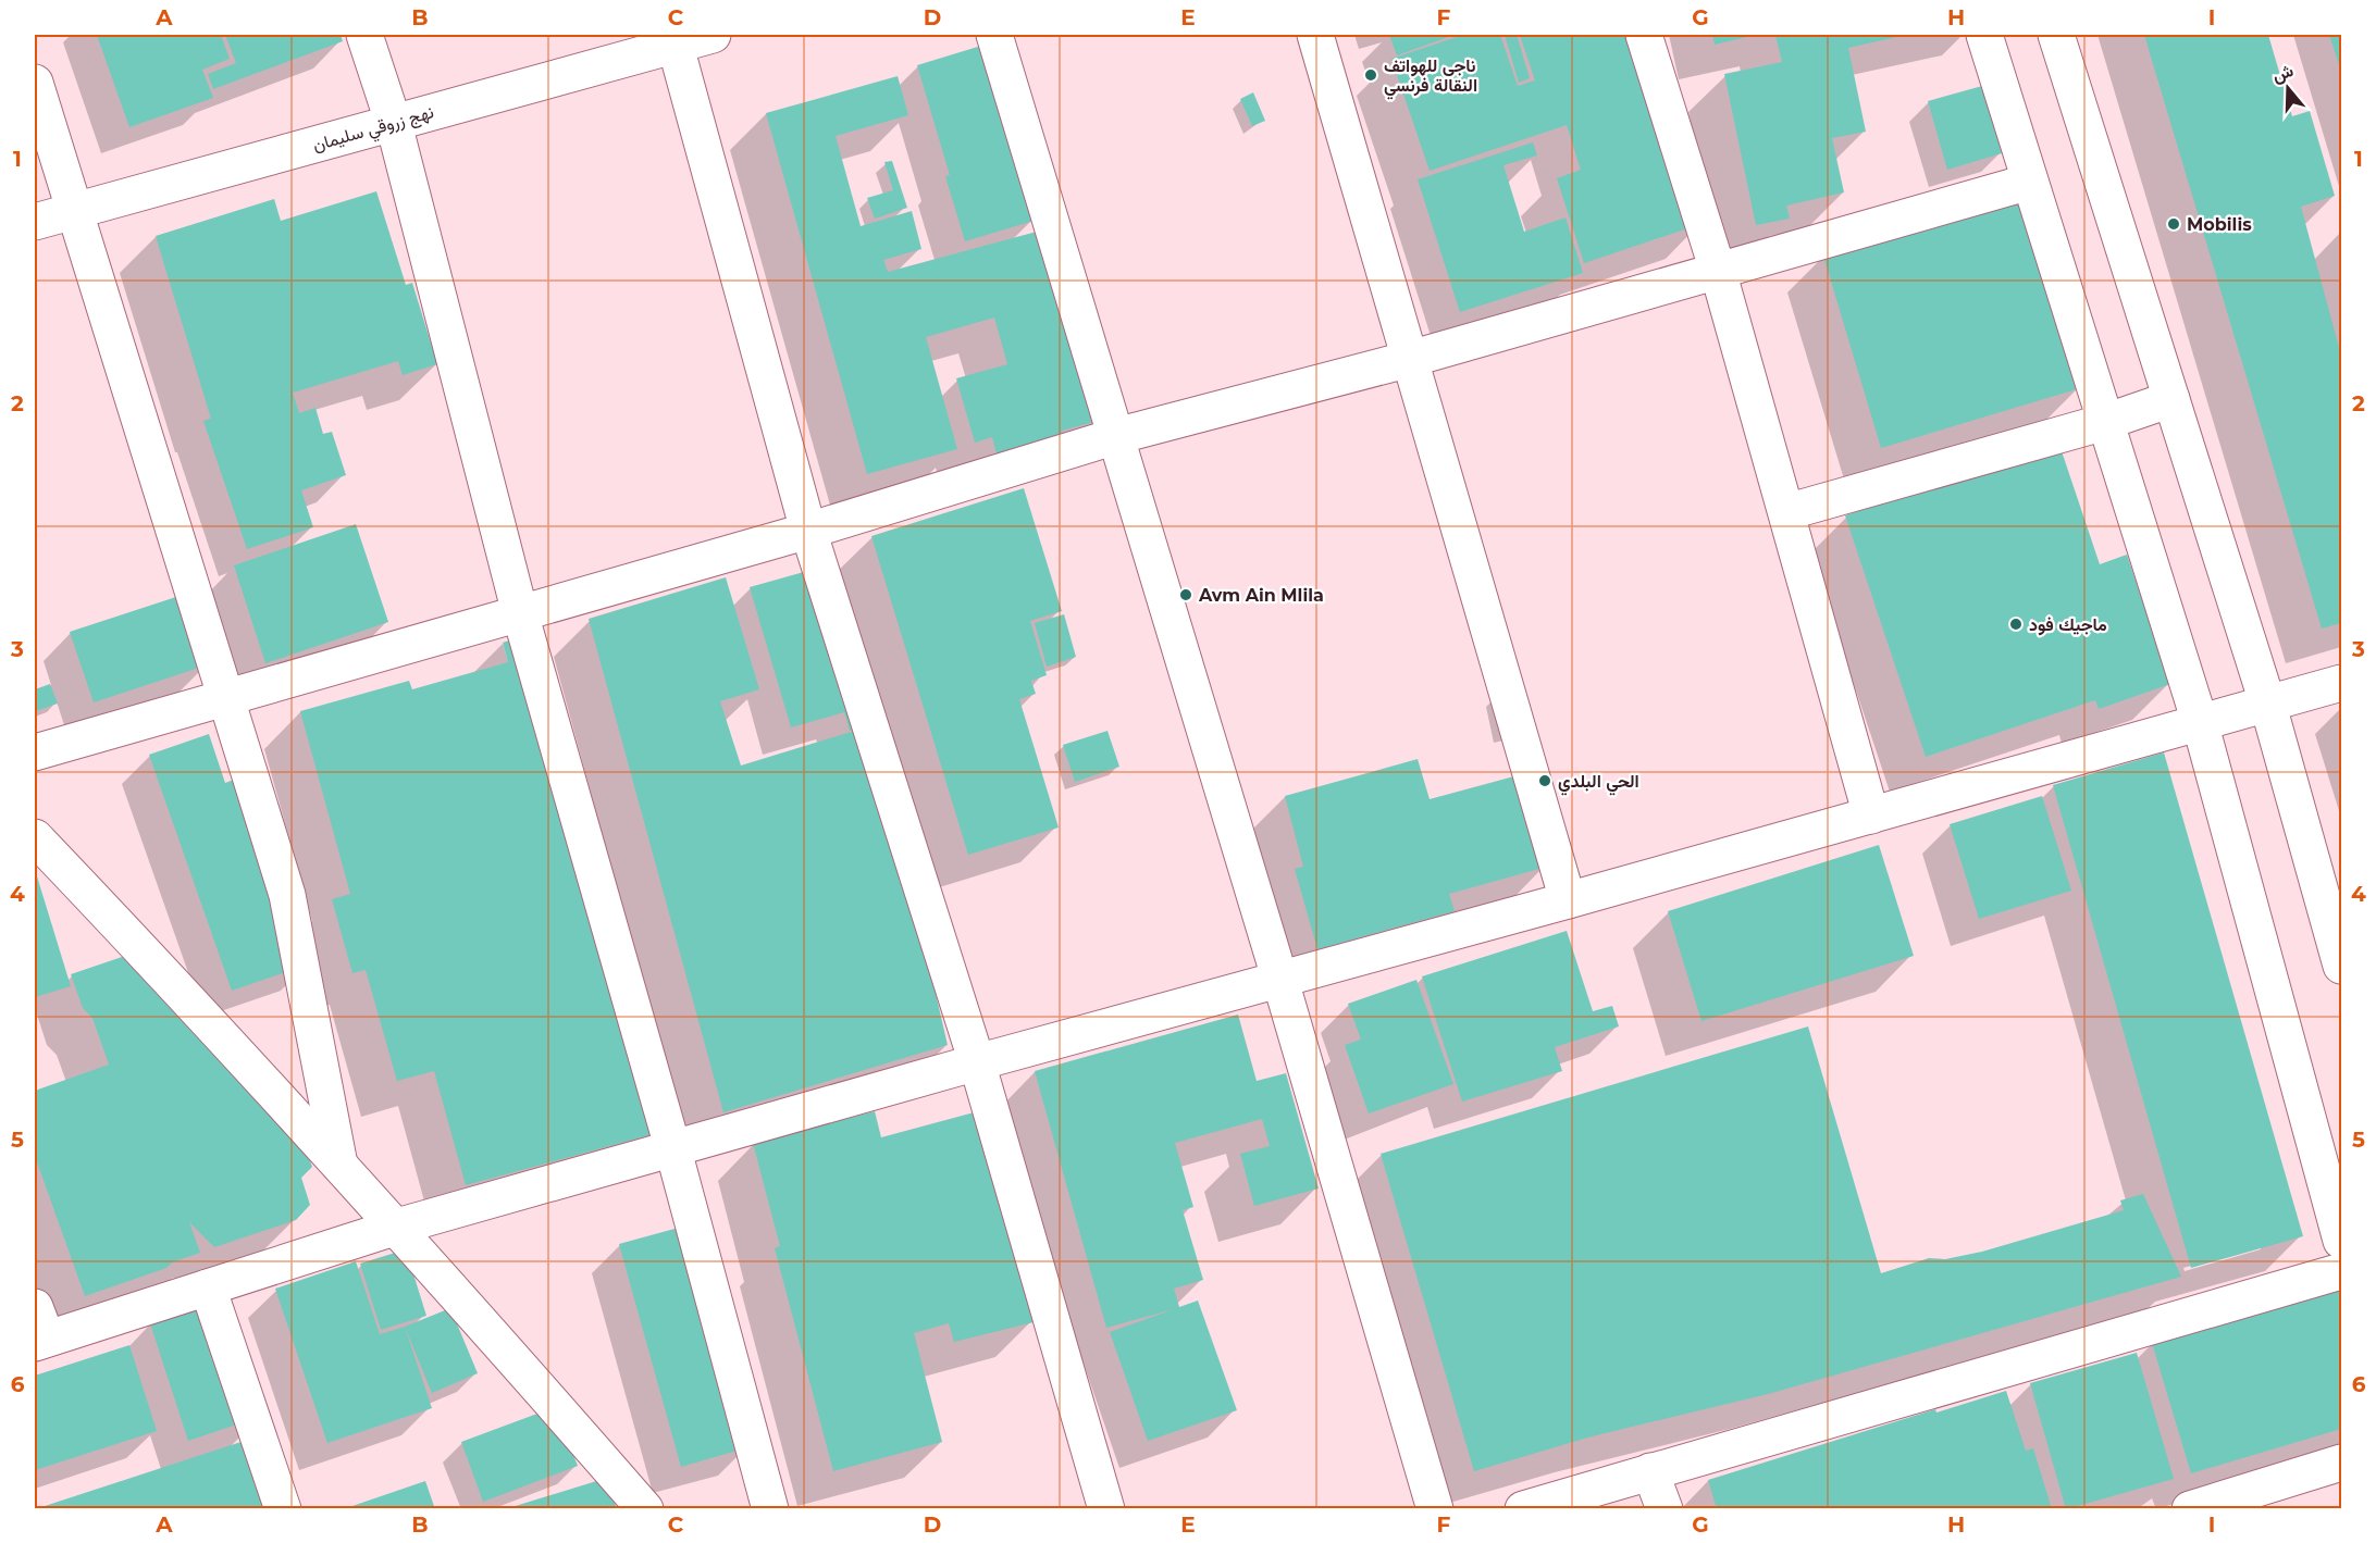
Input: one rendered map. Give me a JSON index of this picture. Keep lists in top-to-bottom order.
{
  "streets": {
    "street": ["نهج زروقي سليمان"]
  },
  "places": [
    "ناجي للهواتف النقالة فرنسي",
    "Mobilis",
    "Avm Ain Mlila",
    "ماجيك فود",
    "الحي البلدي"
  ],
  "north": "top",
  "grid": {
    "columns": [
      "A",
      "B",
      "C",
      "D",
      "E",
      "F",
      "G",
      "H",
      "I"
    ],
    "rows": [
      "1",
      "2",
      "3",
      "4",
      "5",
      "6"
    ]
  }
}
